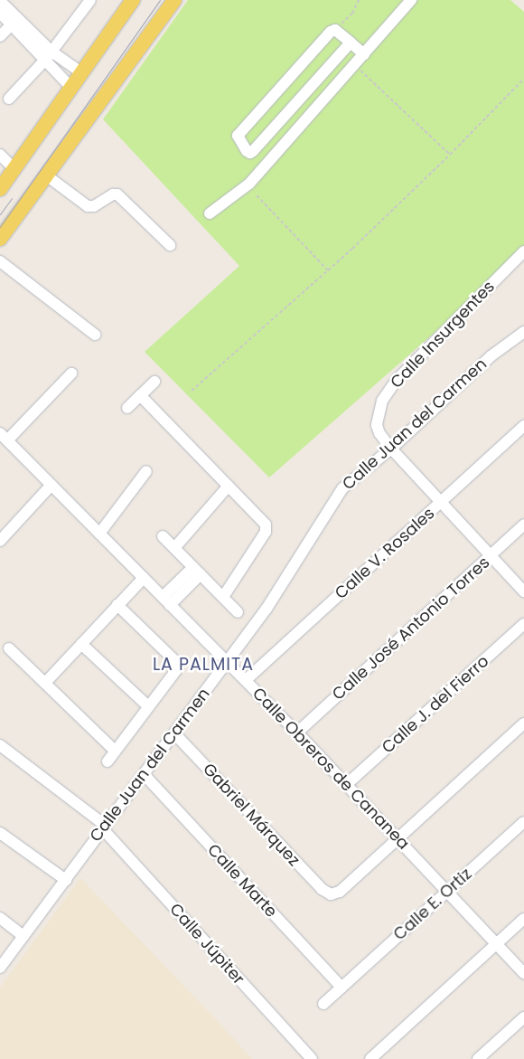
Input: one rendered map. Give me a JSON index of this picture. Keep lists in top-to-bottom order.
{
  "streets": {
    "street": [
      "Calle Insurgentes",
      "Calle Juan del Carmen",
      "Calle V. Rosales",
      "Calle José Antonio Torres",
      "Calle J. del Fierro",
      "Calle Obreros de Cananea",
      "Gabriel Márquez",
      "Calle Marte",
      "Calle E. Ortiz",
      "Calle Júpiter"
    ]
  },
  "crossings": [
    ["Calle Insurgentes", "Calle Juan del Carmen"],
    ["Calle Insurgentes", "Calle V. Rosales"],
    ["Calle Insurgentes", "Calle José Antonio Torres"],
    ["Calle Juan del Carmen", "Calle Obreros de Cananea"],
    ["Calle Juan del Carmen", "Gabriel Márquez"],
    ["Calle Juan del Carmen", "Calle Marte"],
    ["Calle Juan del Carmen", "Calle Júpiter"],
    ["Calle V. Rosales", "Calle Obreros de Cananea"],
    ["Calle José Antonio Torres", "Calle Obreros de Cananea"],
    ["Calle J. del Fierro", "Calle Obreros de Cananea"],
    ["Calle Obreros de Cananea", "Gabriel Márquez"],
    ["Calle Obreros de Cananea", "Calle E. Ortiz"],
    ["Calle Marte", "Calle E. Ortiz"]
  ],
  "districts": ["LA PALMITA"]
}
